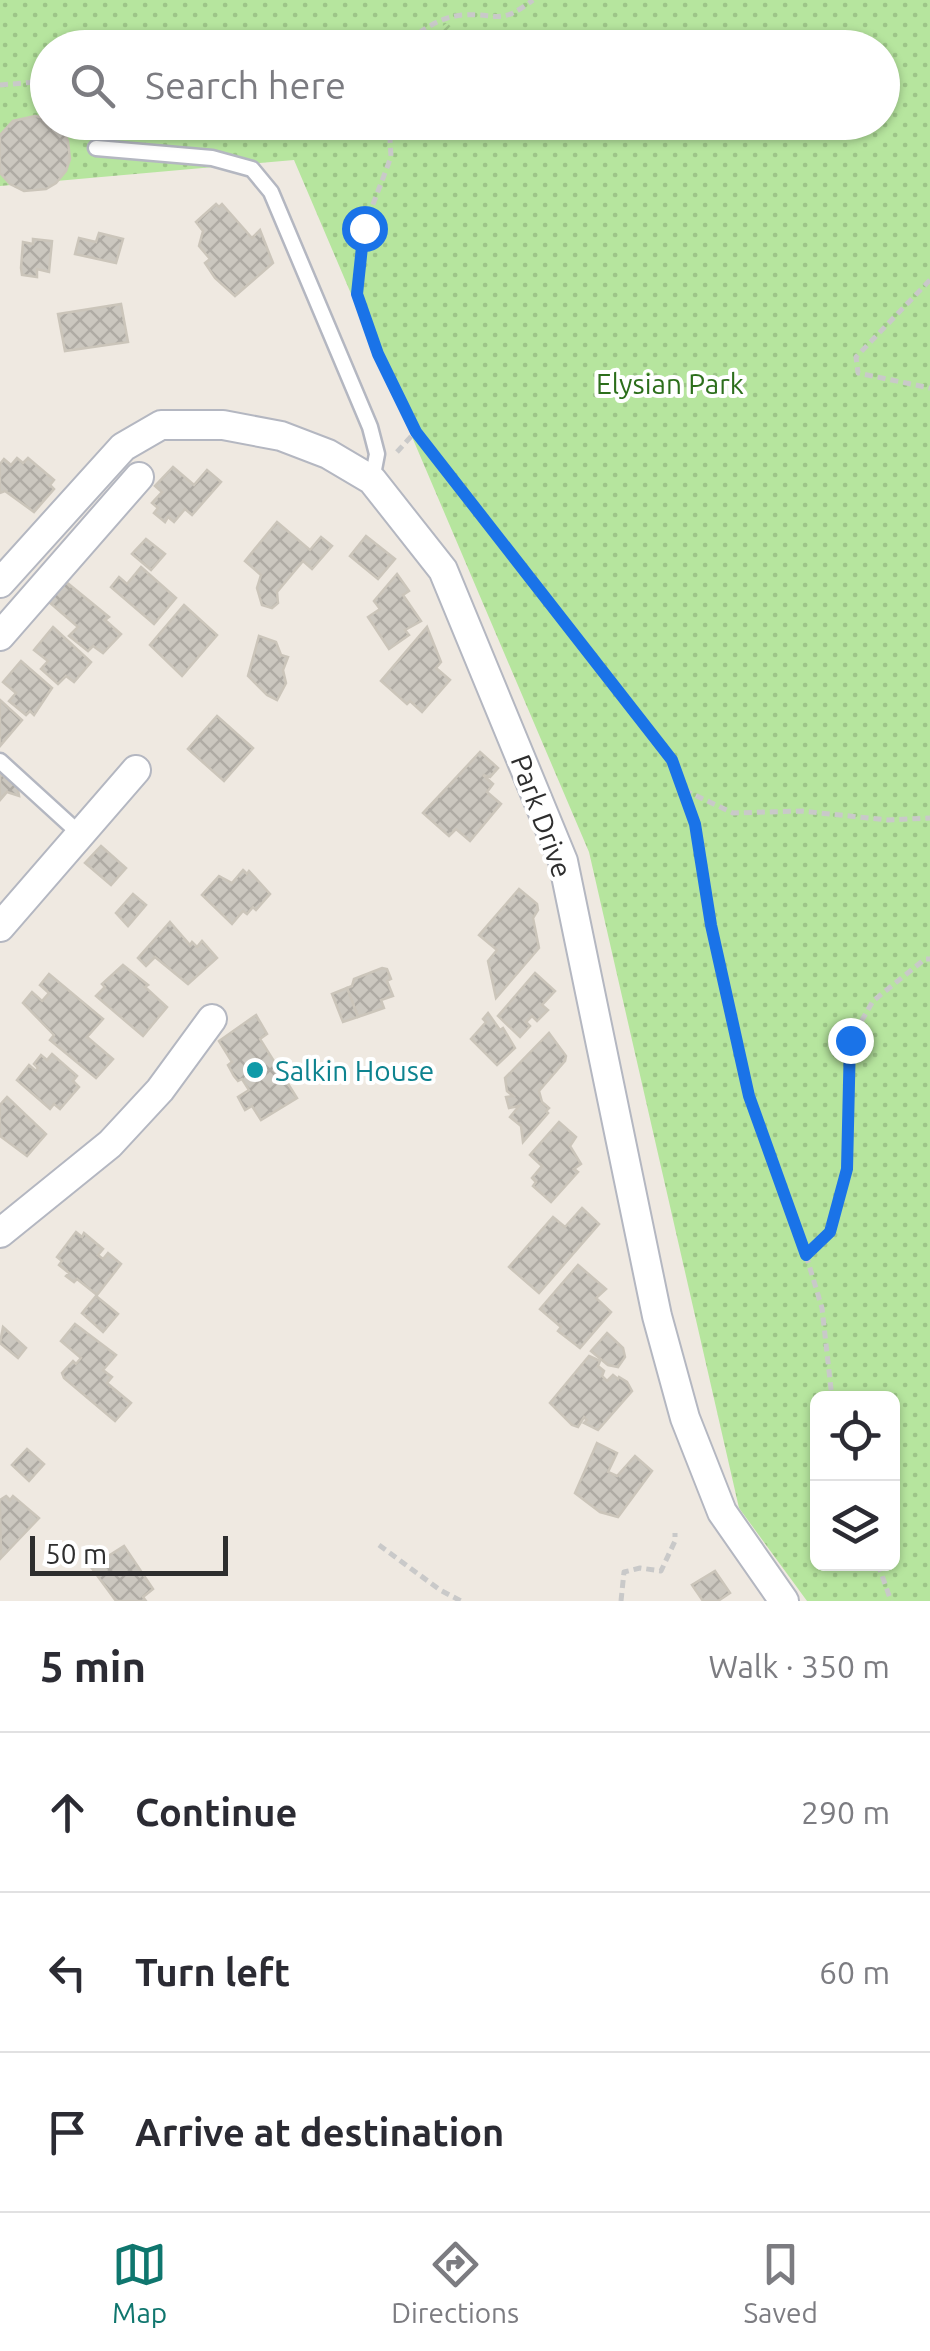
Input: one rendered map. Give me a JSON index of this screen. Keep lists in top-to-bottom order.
{
  "streets": {
    "street": ["Park Drive"]
  },
  "parks": ["Elysian Park"],
  "places": ["Salkin House"],
  "scale_bar": "50 m",
  "page": {
    "search": "Search here",
    "scale": "50 m",
    "heading": ["5 min", "Walk · 350 m"],
    "list": [
      ["Continue", "290 m"],
      ["Turn left", "60 m"],
      "Arrive at destination"
    ],
    "nav": ["Map", "Directions", "Saved"]
  }
}
